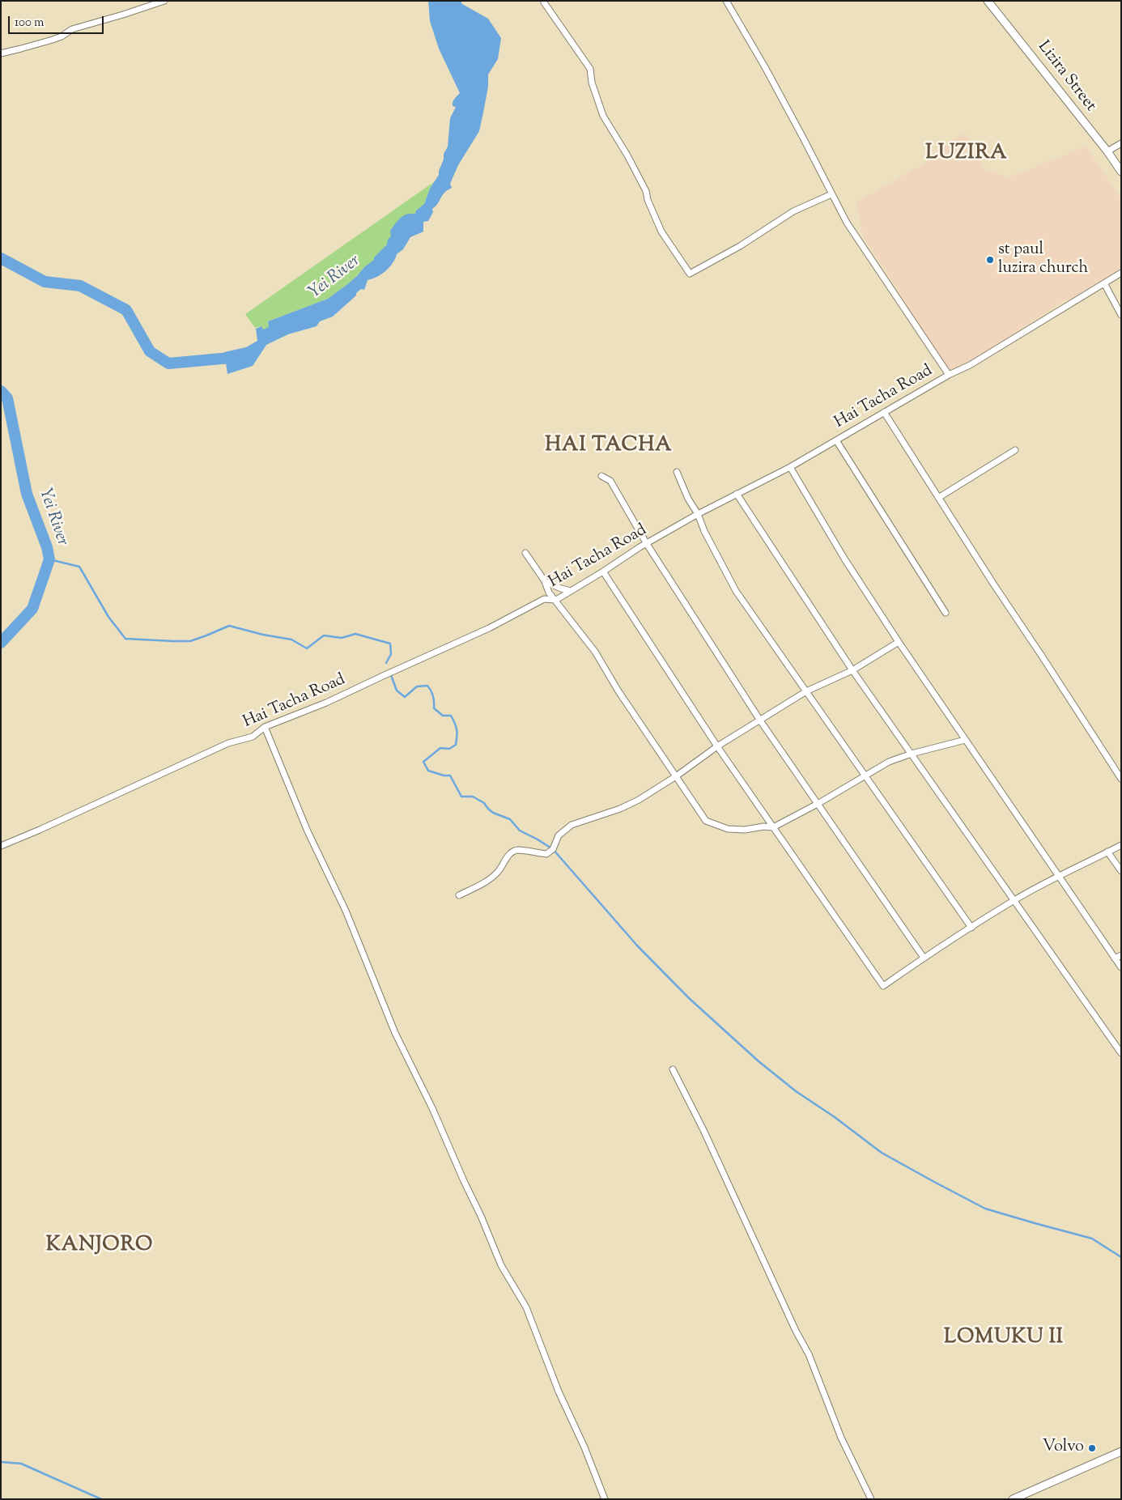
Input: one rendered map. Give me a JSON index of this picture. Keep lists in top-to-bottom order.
{
  "streets": {
    "street": ["Lizira Street", "Hai Tacha Road"]
  },
  "districts": [
    "LUZIRA",
    "HAI TACHA",
    "KANJORO",
    "LOMUKU II"
  ],
  "water": ["Yei River"],
  "places": ["st paul luzira church", "Volvo"],
  "scale_bar": "100 m"
}
